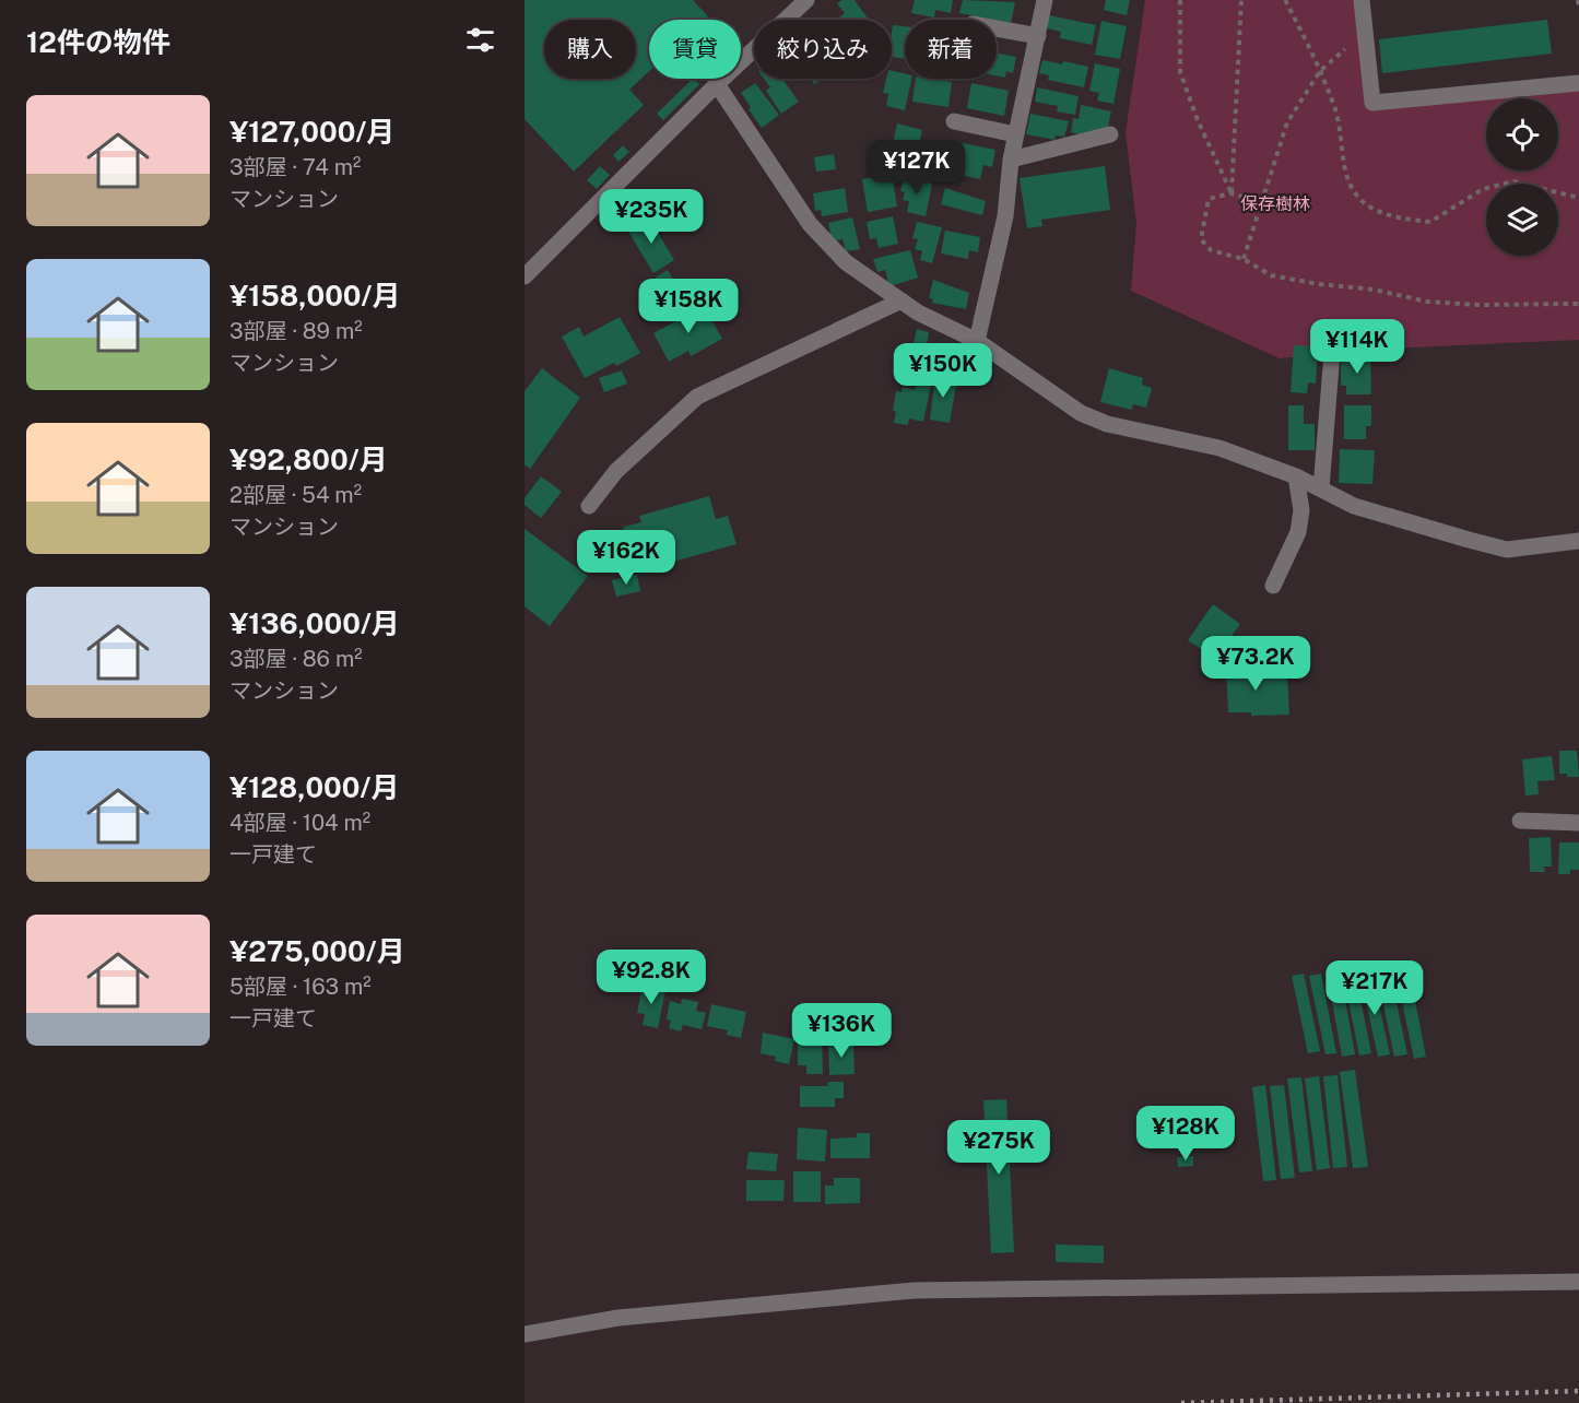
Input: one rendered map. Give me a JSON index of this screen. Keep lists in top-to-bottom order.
{
  "parks": ["保存樹林"],
  "page": {
    "heading": "12件の物件",
    "chip": [
      "購入",
      "賃貸",
      "絞り込み",
      "新着"
    ],
    "list": [
      {
        "name": "¥127,000/月",
        "note": "3部屋 · 74 m² · マンション"
      },
      {
        "name": "¥158,000/月",
        "note": "3部屋 · 89 m² · マンション"
      },
      {
        "name": "¥92,800/月",
        "note": "2部屋 · 54 m² · マンション"
      },
      {
        "name": "¥136,000/月",
        "note": "3部屋 · 86 m² · マンション"
      },
      {
        "name": "¥128,000/月",
        "note": "4部屋 · 104 m² · 一戸建て"
      },
      {
        "name": "¥275,000/月",
        "note": "5部屋 · 163 m² · 一戸建て"
      }
    ],
    "price": [
      "¥127K",
      "¥235K",
      "¥158K",
      "¥114K",
      "¥150K",
      "¥162K",
      "¥73.2K",
      "¥92.8K",
      "¥217K",
      "¥136K",
      "¥128K",
      "¥275K"
    ]
  }
}
